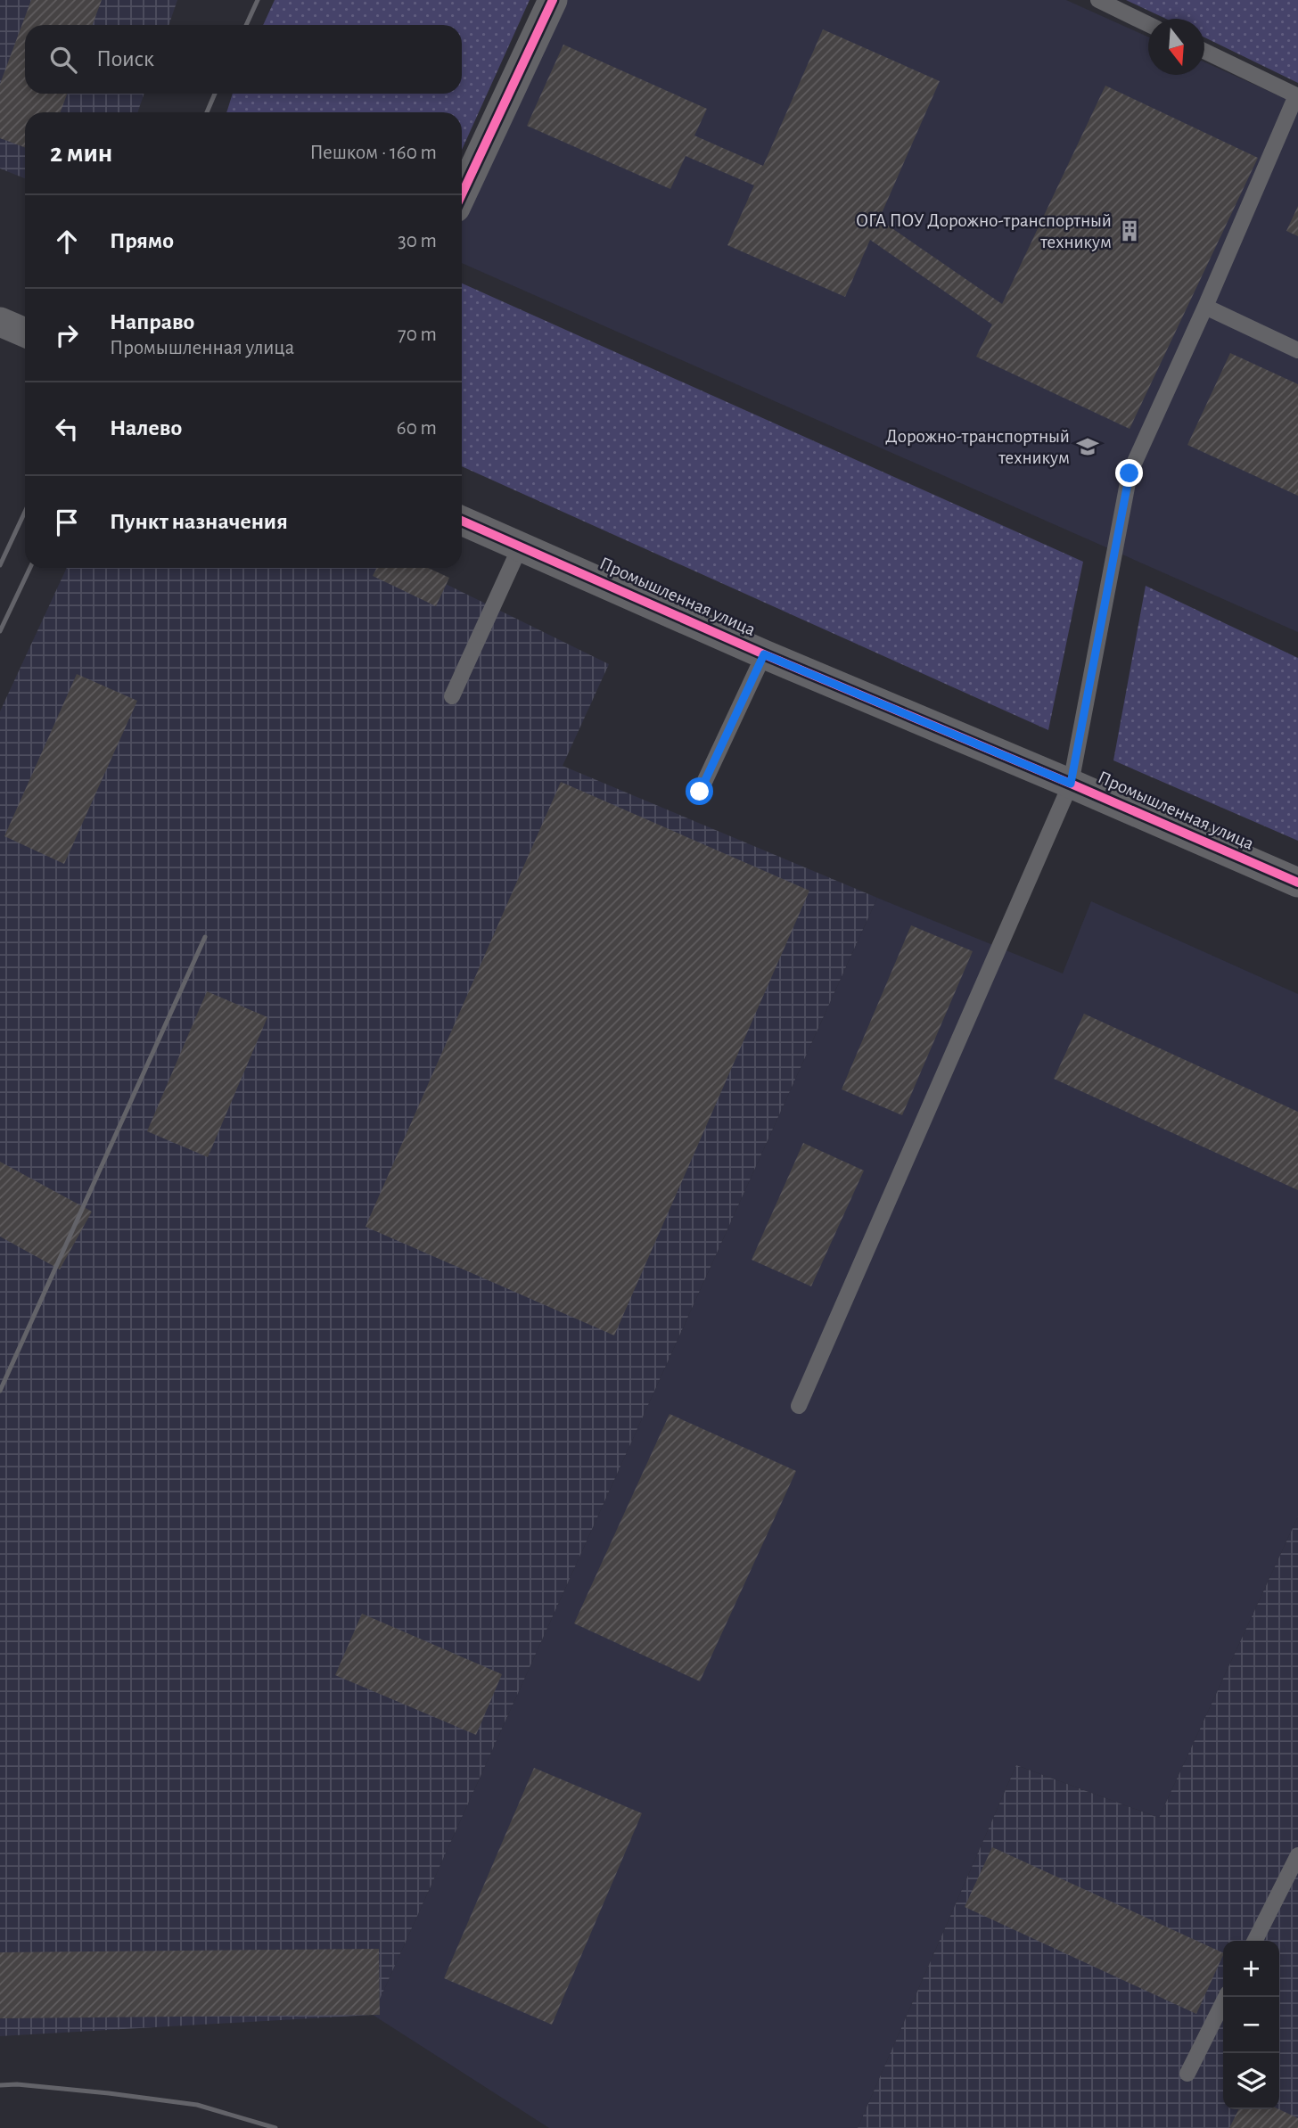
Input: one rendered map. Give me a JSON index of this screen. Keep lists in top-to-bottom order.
{
  "streets": {
    "street": ["Промышленная улица"]
  },
  "places": {
    "building": ["ОГА ПОУ Дорожно-транспортный техникум"],
    "school or university": ["Дорожно-транспортный техникум"]
  },
  "north": "bottom",
  "page": {
    "search": "Поиск",
    "heading": ["2 мин", "Пешком · 160 m"],
    "list": [
      ["Прямо", "30 m"],
      ["Направо", "Промышленная улица", "70 m"],
      ["Налево", "60 m"],
      "Пункт назначения"
    ],
    "map_buttons": ["+", "−"]
  }
}
